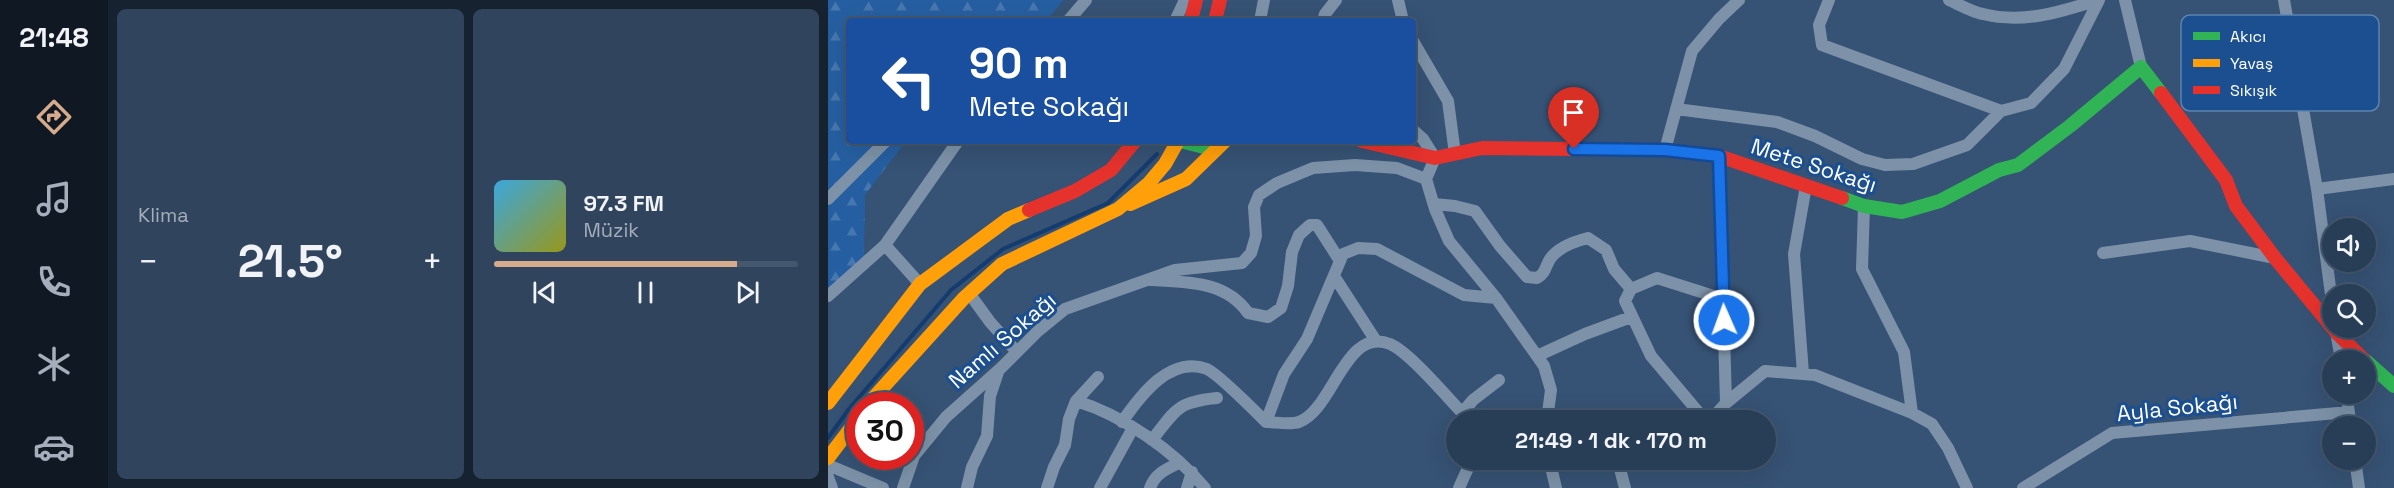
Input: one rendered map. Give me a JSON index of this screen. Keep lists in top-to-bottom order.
{
  "streets": {
    "main road": ["Mete Sokağı"],
    "street": ["Namlı Sokağı", "Ayla Sokağı"]
  },
  "legend": ["Akıcı", "Yavaş", "Sıkışık"],
  "page": {
    "tabs": "21:48",
    "tile": "Klima",
    "turn": ["90 m", "Mete Sokağı"],
    "song": ["97.3 FM", "Müzik"],
    "map_buttons": ["+", "−"],
    "heat": ["−", "21.5°", "+"],
    "limit": "30",
    "trip": "21:49 · 1 dk · 170 m"
  }
}
